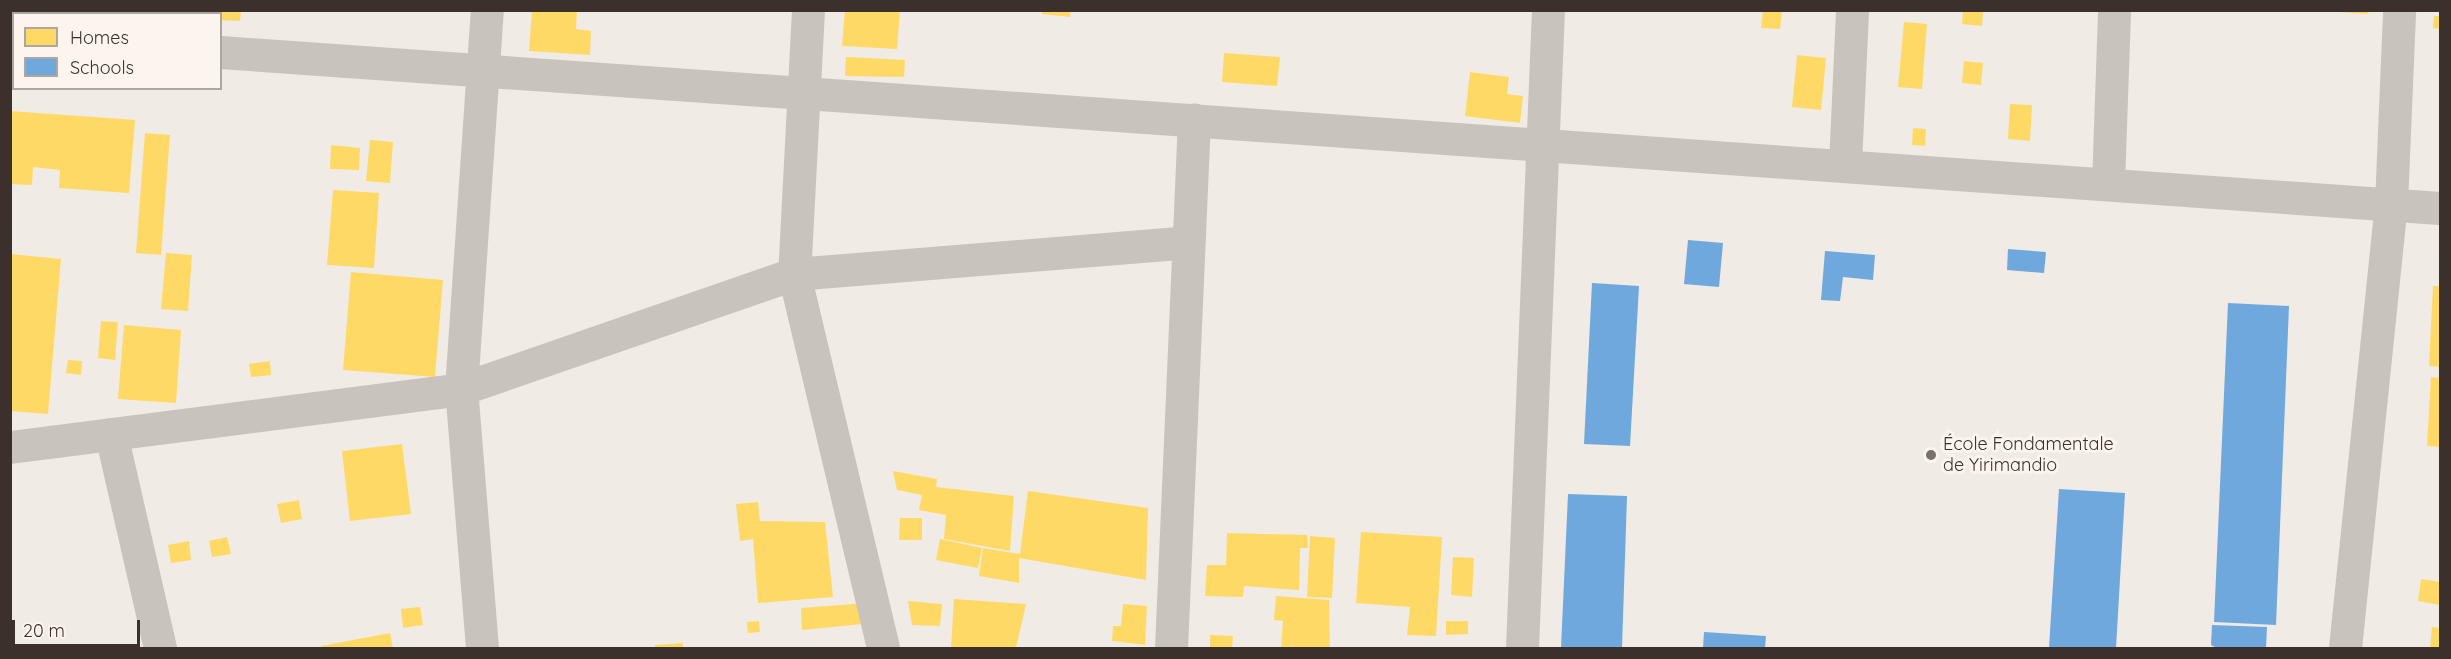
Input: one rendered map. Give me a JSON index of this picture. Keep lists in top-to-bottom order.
{
  "places": ["École Fondamentale de Yirimandio"],
  "legend": ["Homes", "Schools"],
  "scale_bar": "20 m"
}
